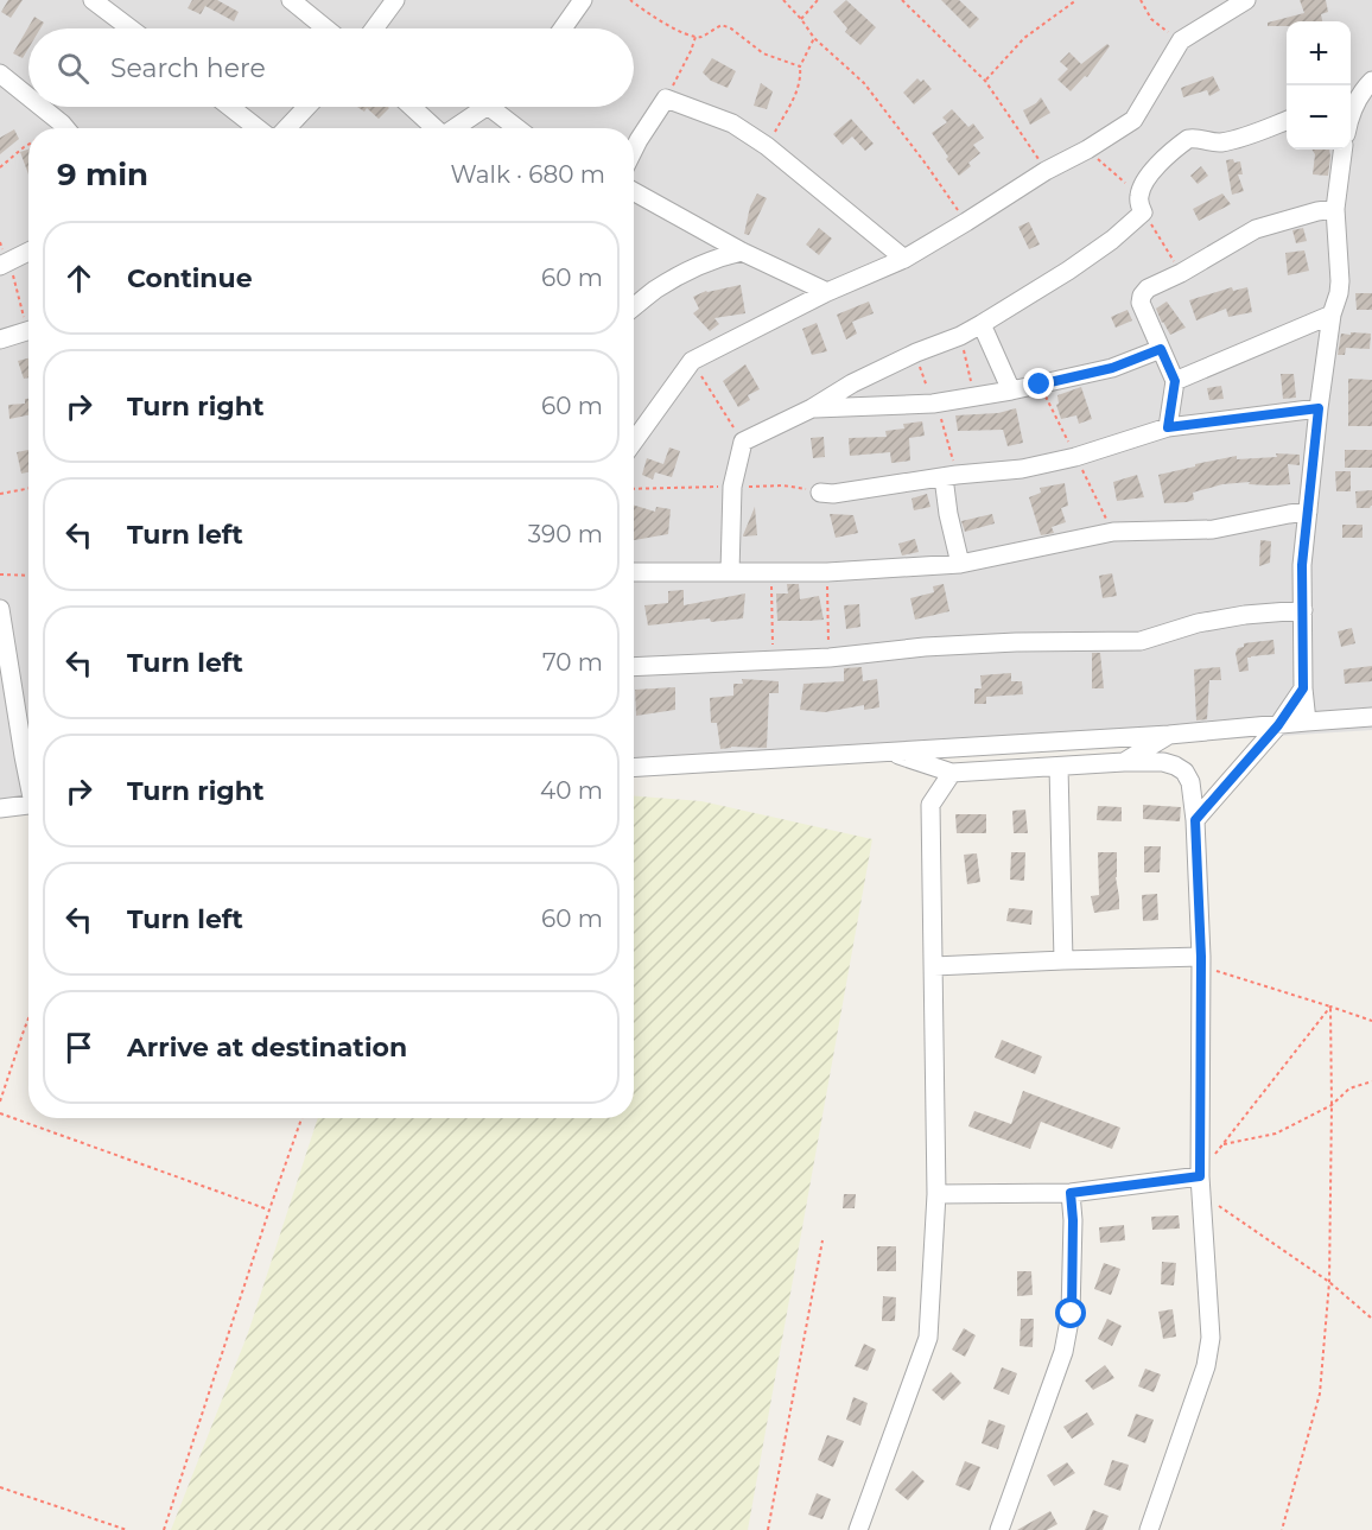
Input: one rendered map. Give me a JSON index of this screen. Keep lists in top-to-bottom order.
{
  "page": {
    "map_buttons": ["+", "−"],
    "search": "Search here",
    "heading": ["9 min", "Walk · 680 m"],
    "list": [
      ["Continue", "60 m"],
      ["Turn right", "60 m"],
      ["Turn left", "390 m"],
      ["Turn left", "70 m"],
      ["Turn right", "40 m"],
      ["Turn left", "60 m"],
      "Arrive at destination"
    ]
  }
}
